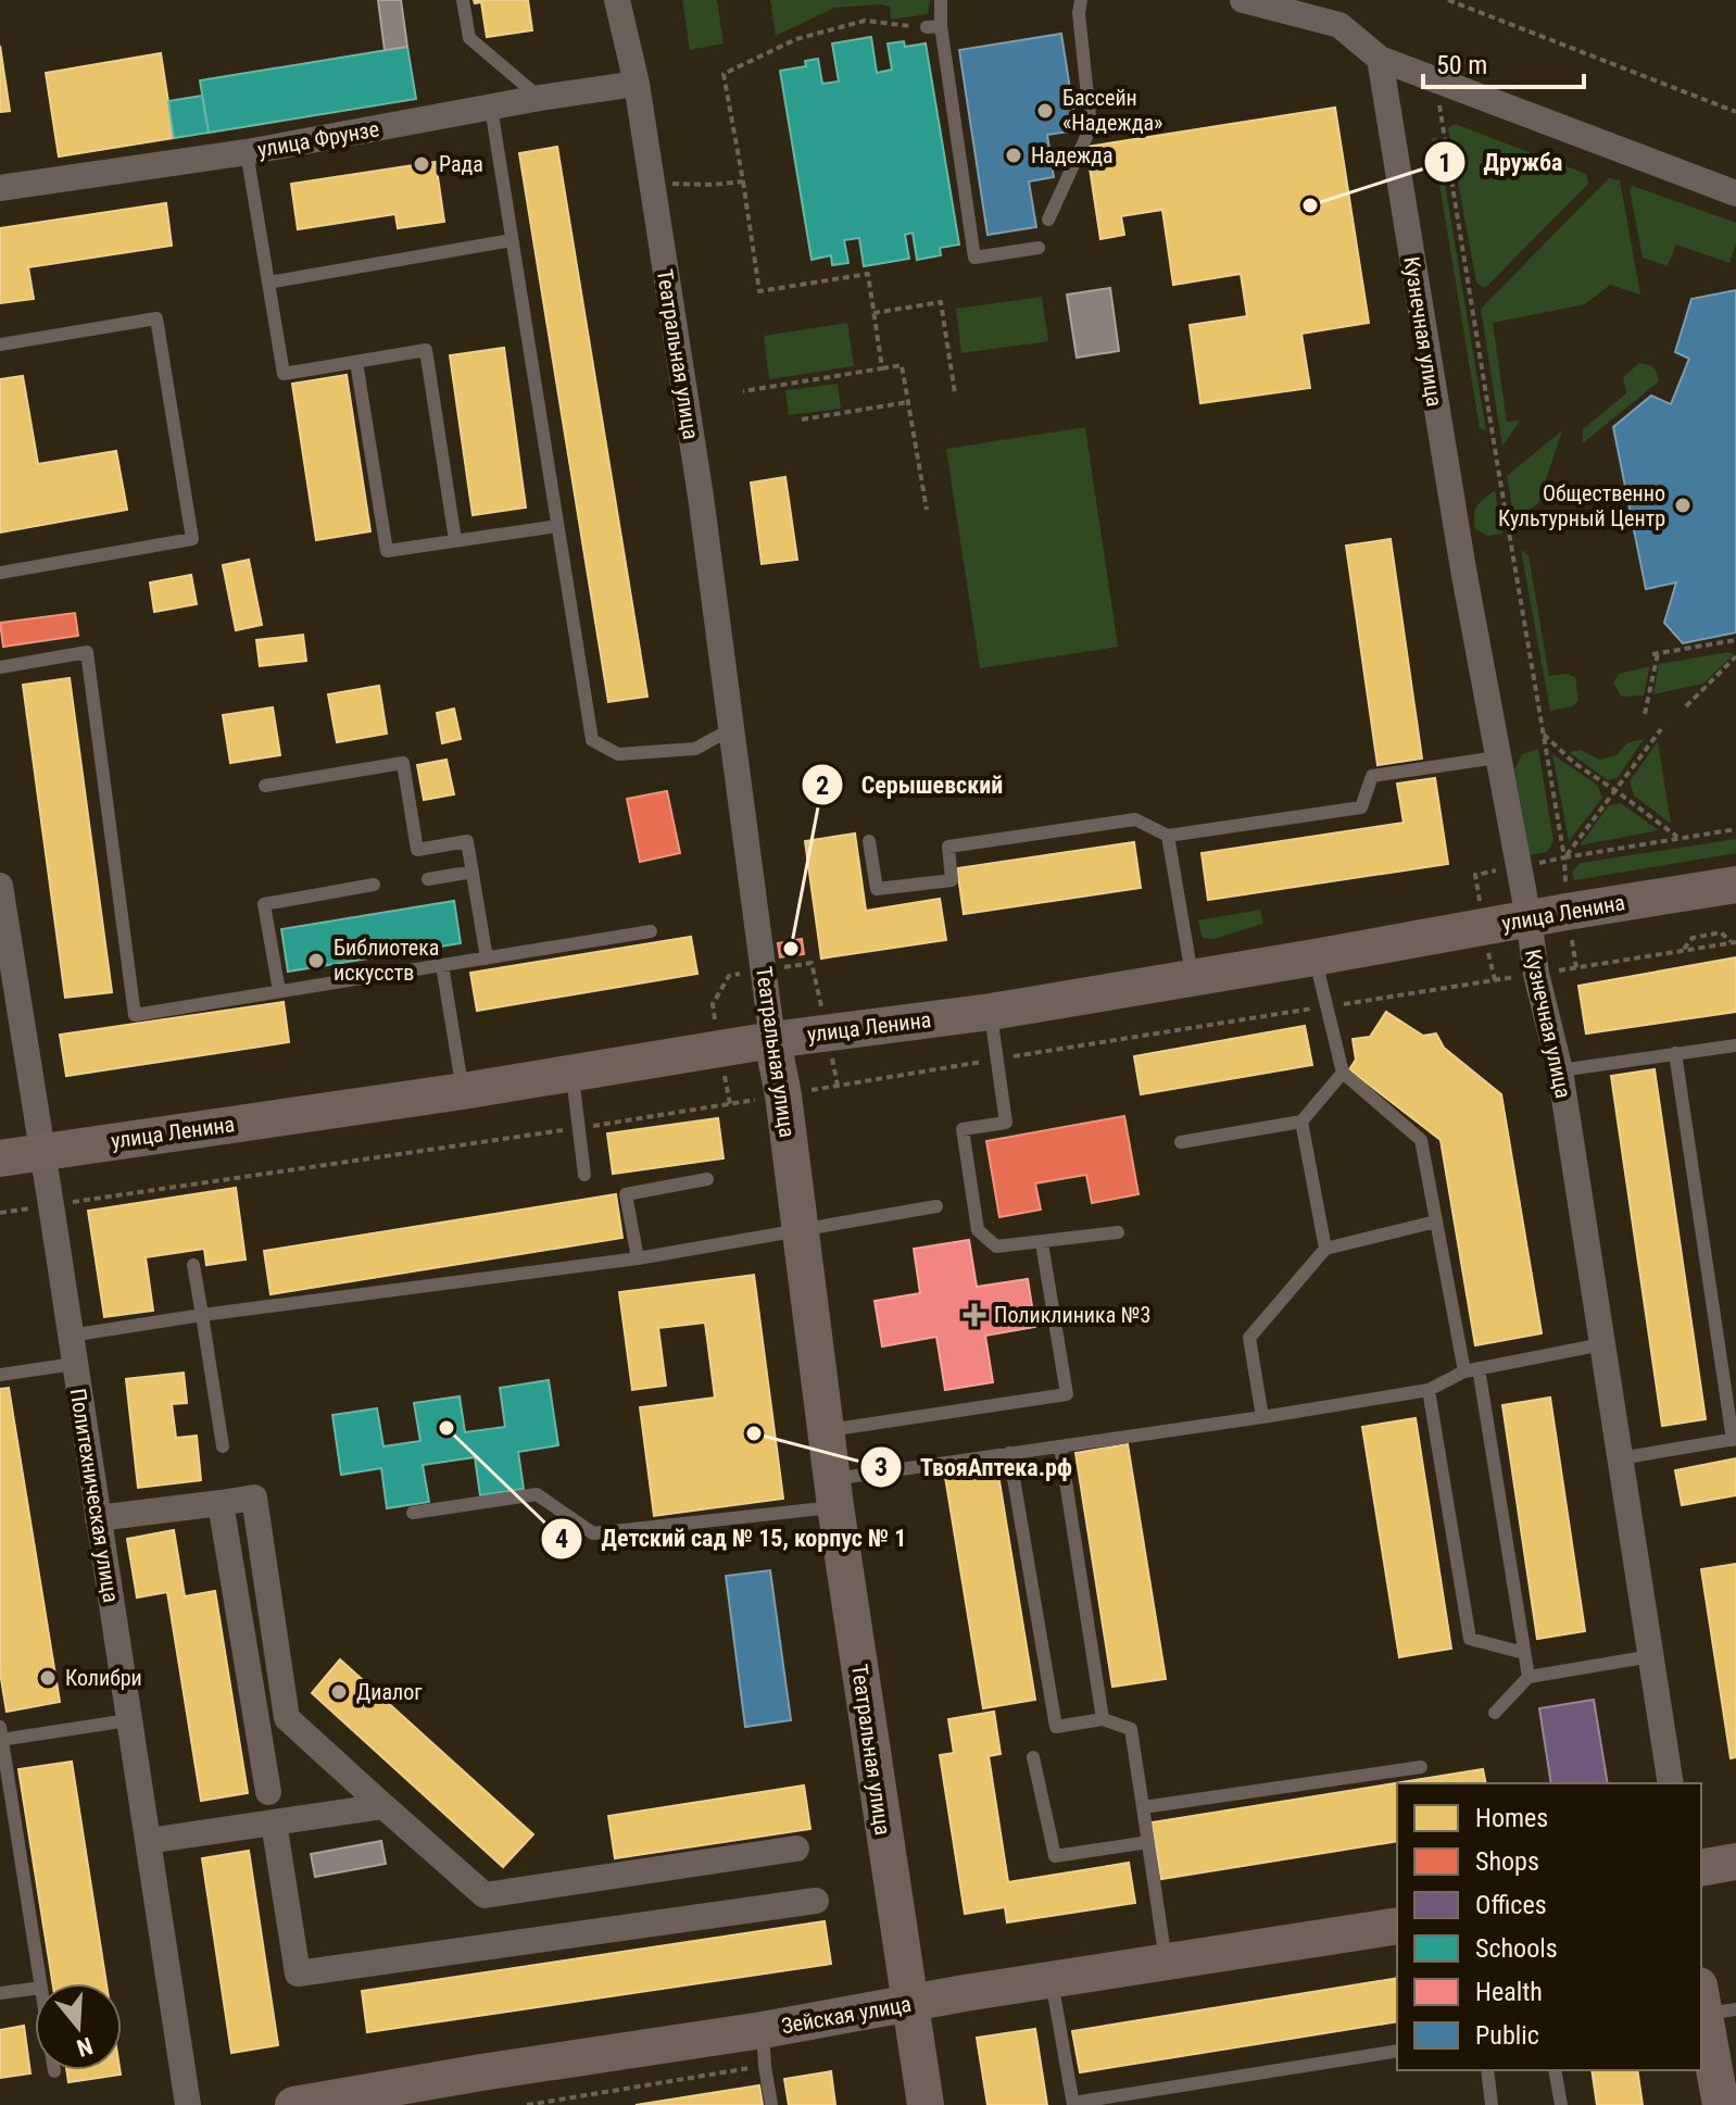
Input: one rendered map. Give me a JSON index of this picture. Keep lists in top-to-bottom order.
{
  "streets": {
    "main road": ["Театральная улица", "улица Ленина", "Зейская улица"],
    "street": ["улица Фрунзе", "Кузнечная улица", "Политехническая улица"]
  },
  "crossings": [
    ["улица Фрунзе", "Театральная улица"],
    ["Кузнечная улица", "улица Ленина"],
    ["Театральная улица", "улица Ленина"],
    ["Театральная улица", "Зейская улица"],
    ["улица Ленина", "Политехническая улица"]
  ],
  "places": {
    "other": [
      "Бассейн «Надежда»",
      "Надежда",
      "Рада",
      "Дружба",
      "Общественно Культурный Центр",
      "Серышевский",
      "Библиотека искусств",
      "Детский сад № 15, корпус № 1",
      "ТвояАптека.рф",
      "Колибри",
      "Диалог"
    ],
    "health": ["Поликлиника №3"]
  },
  "legend": [
    "Homes",
    "Shops",
    "Offices",
    "Schools",
    "Health",
    "Public"
  ],
  "scale_bar": "50 m",
  "north": "bottom"
}
